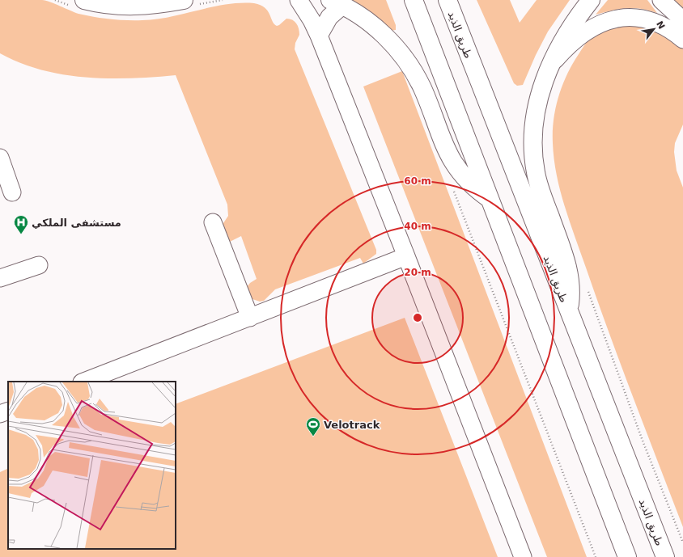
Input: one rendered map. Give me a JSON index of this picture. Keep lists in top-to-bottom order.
{
  "streets": {
    "highway": ["طريق الذيد"]
  },
  "places": {
    "hospital": ["مستشفى الملكي"],
    "sports": ["Velotrack"]
  },
  "north": "top right",
  "rings": ["60 m", "40 m", "20 m"]
}
